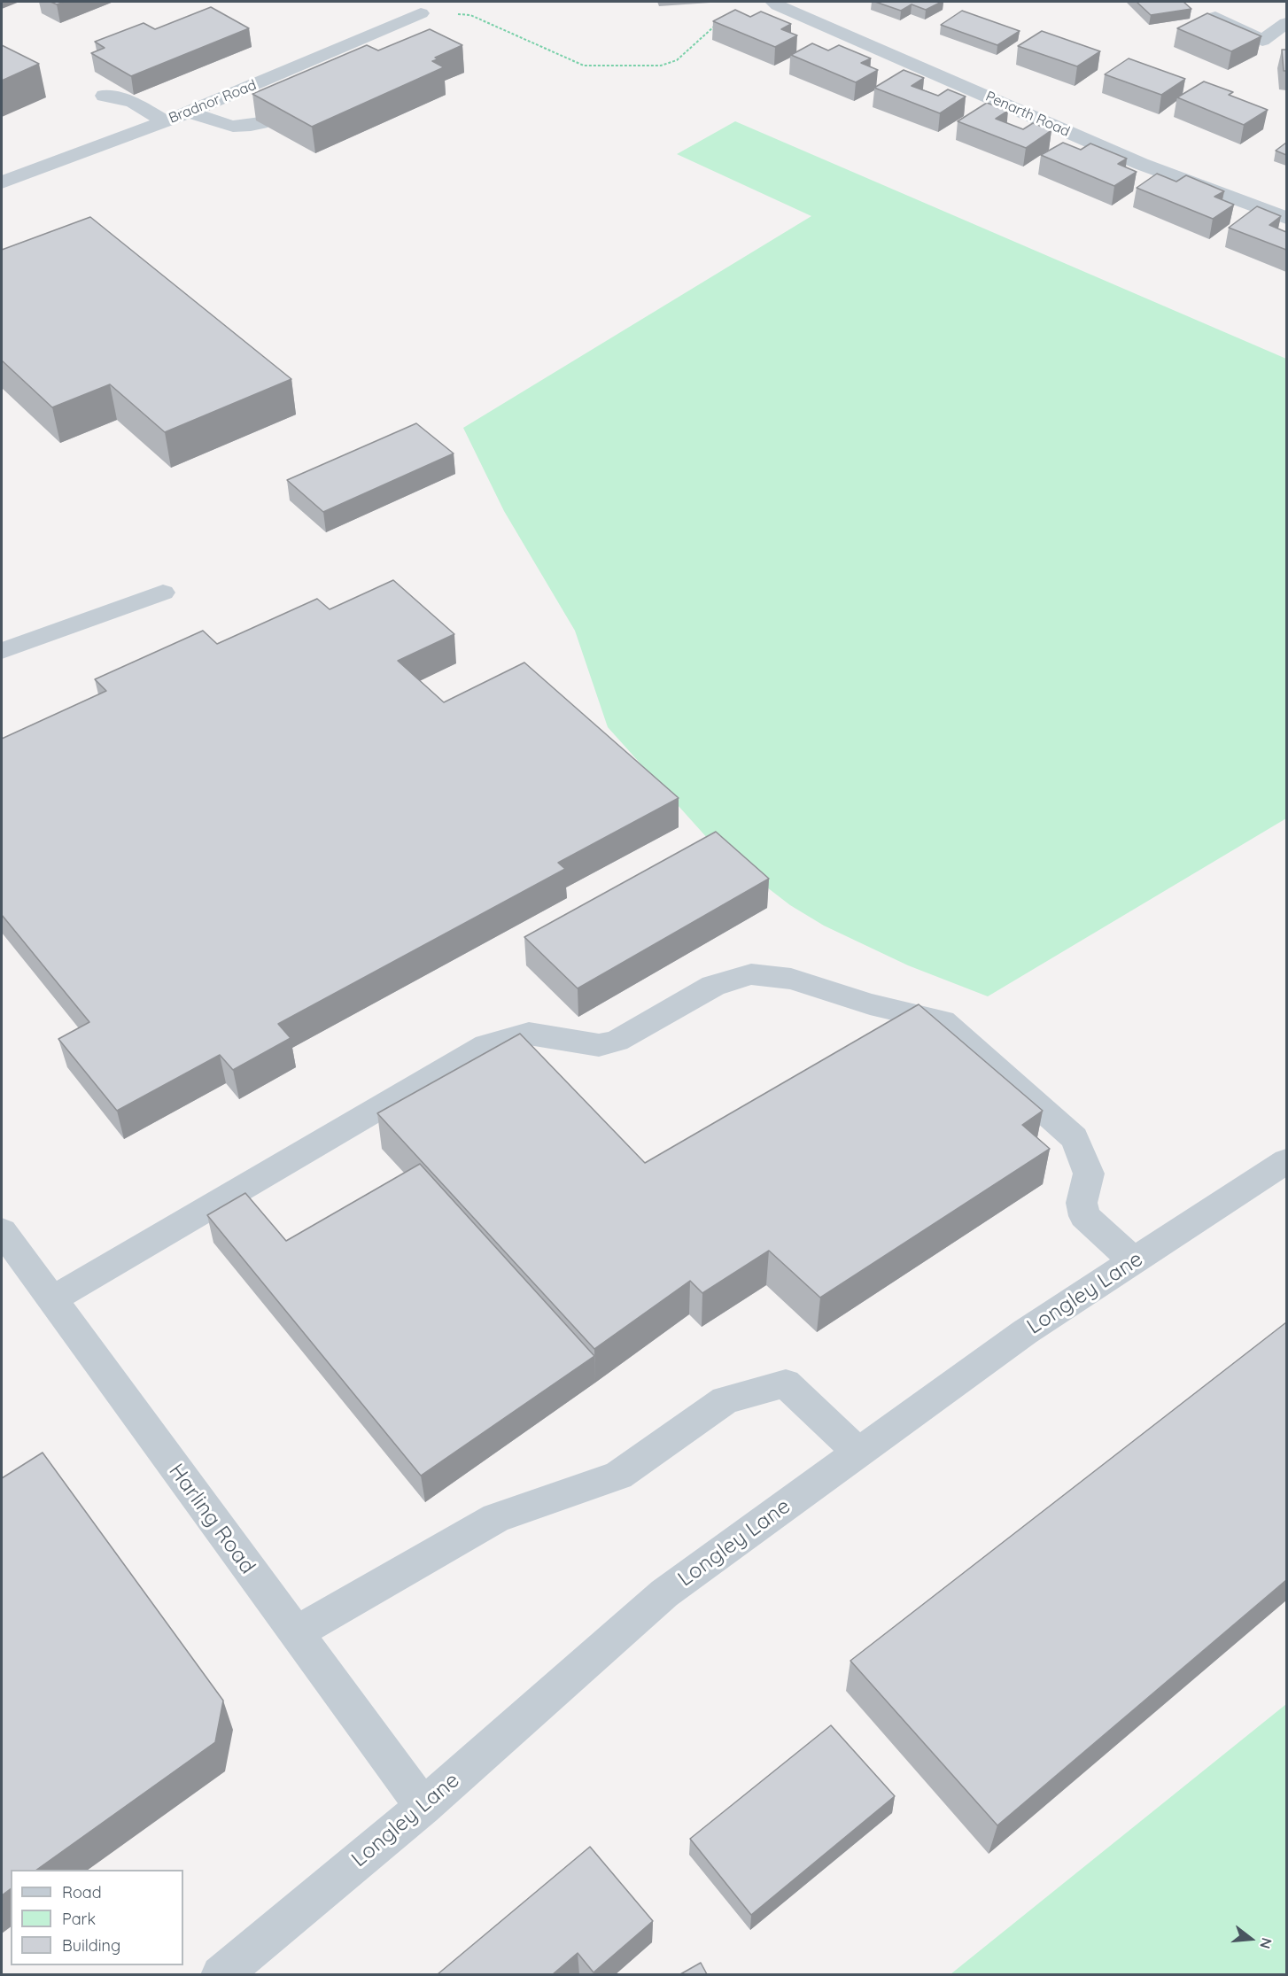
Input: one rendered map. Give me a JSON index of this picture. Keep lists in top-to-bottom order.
{
  "streets": {
    "street": [
      "Bradnor Road",
      "Penarth Road",
      "Longley Lane",
      "Harling Road"
    ]
  },
  "crossings": [
    ["Longley Lane", "Harling Road"]
  ],
  "legend": ["Road", "Park", "Building"],
  "north": "right"
}
